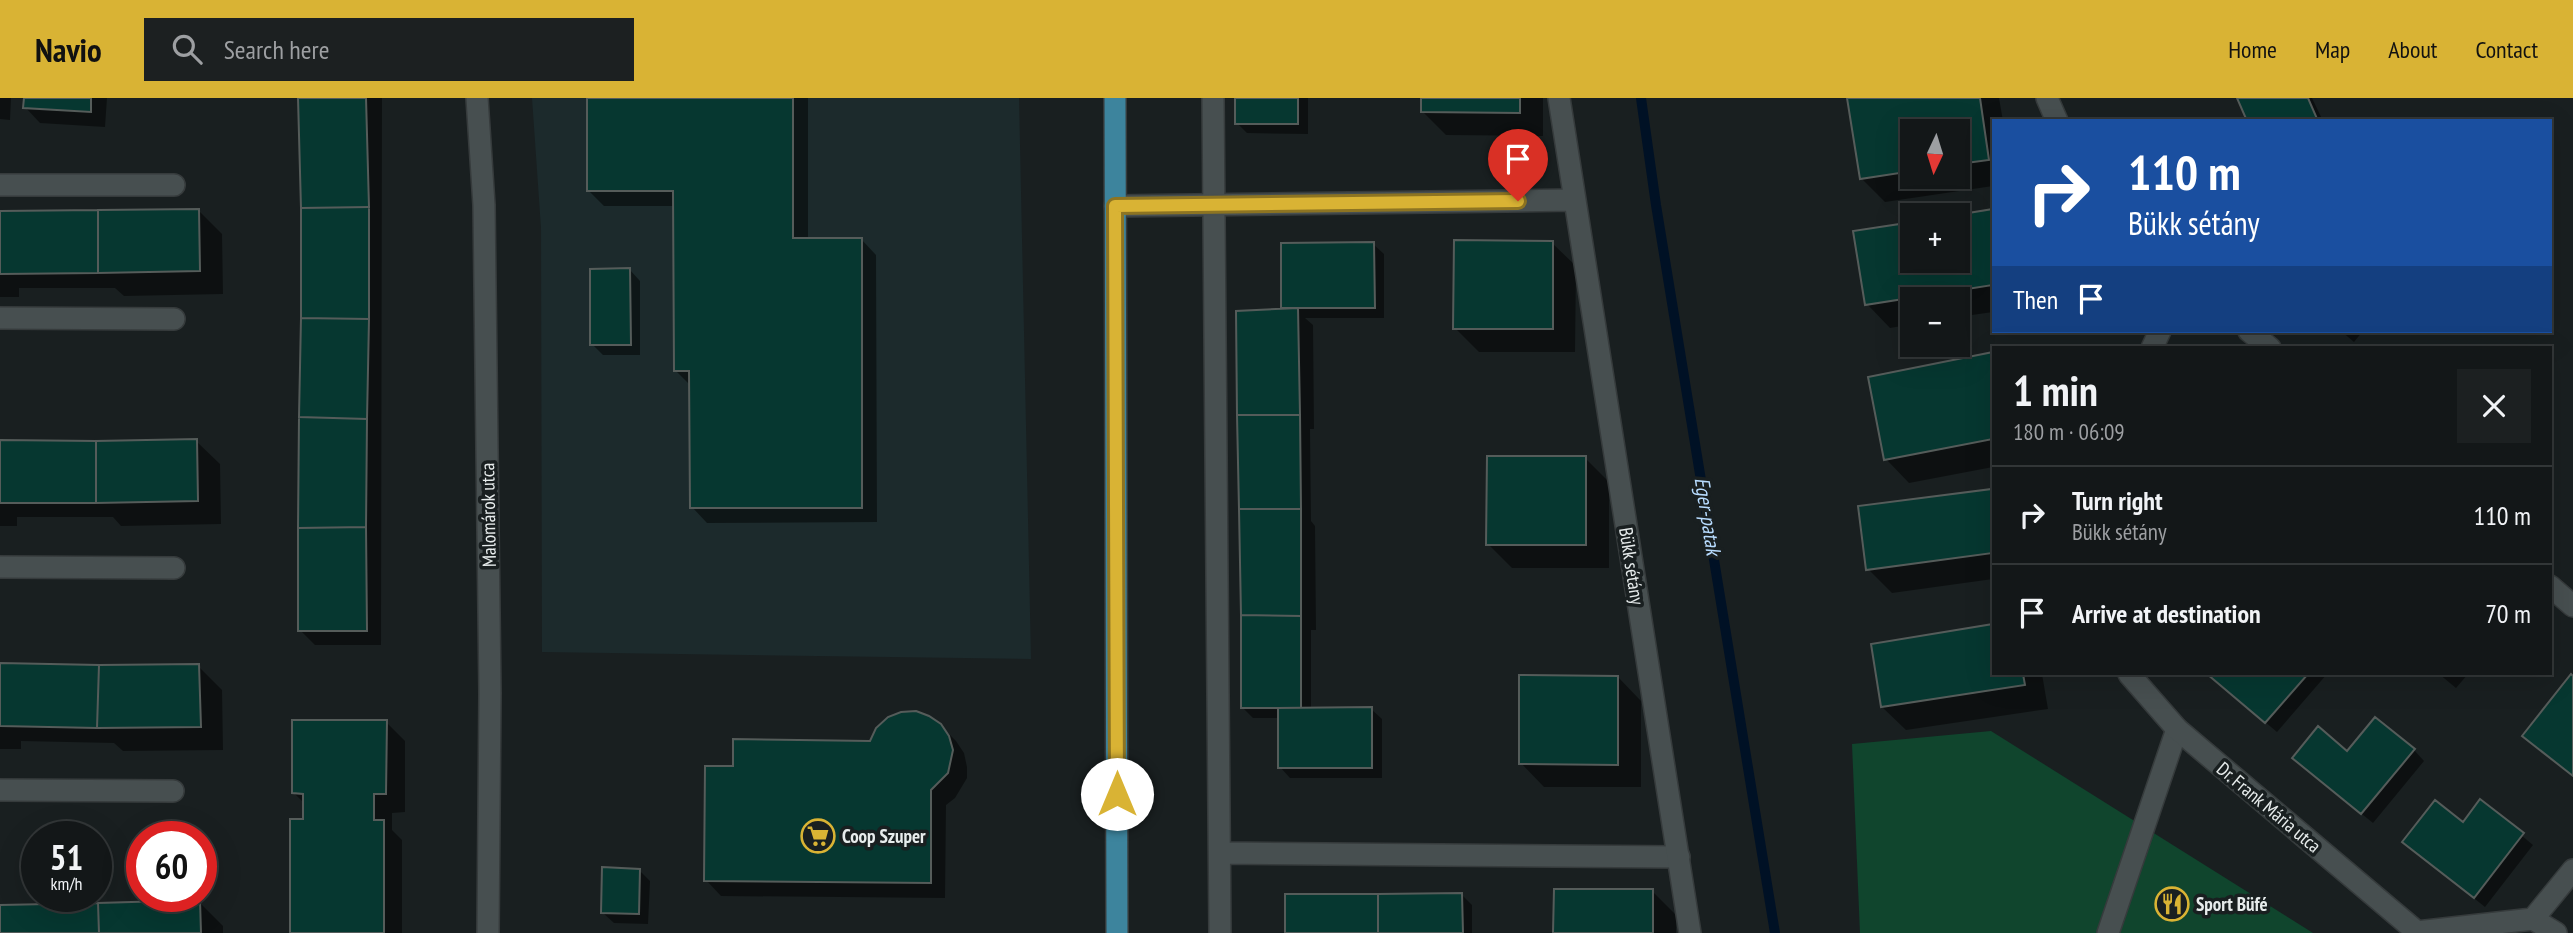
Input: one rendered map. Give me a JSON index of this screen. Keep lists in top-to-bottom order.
{
  "streets": {
    "street": ["Malomárok utca", "Bükk sétány", "Dr. Frank Mária utca"]
  },
  "water": ["Eger-patak"],
  "places": {
    "supermarket": ["Coop Szuper"],
    "restaurant": ["Sport Büfé"]
  },
  "north": "bottom",
  "page": {
    "header": "Navio",
    "search": "Search here",
    "nav": [
      "Home",
      "Map",
      "About",
      "Contact"
    ],
    "map_buttons": ["+", "−"],
    "turn": ["110 m", "Bükk sétány"],
    "then": "Then",
    "heading": ["1 min", "180 m · 06:09"],
    "list": [
      {
        "name": "Turn right",
        "note": "Bükk sétány",
        "value": "110 m"
      },
      {
        "name": "Arrive at destination",
        "value": "70 m"
      }
    ],
    "speed": "51 km/h",
    "limit": "60"
  }
}
